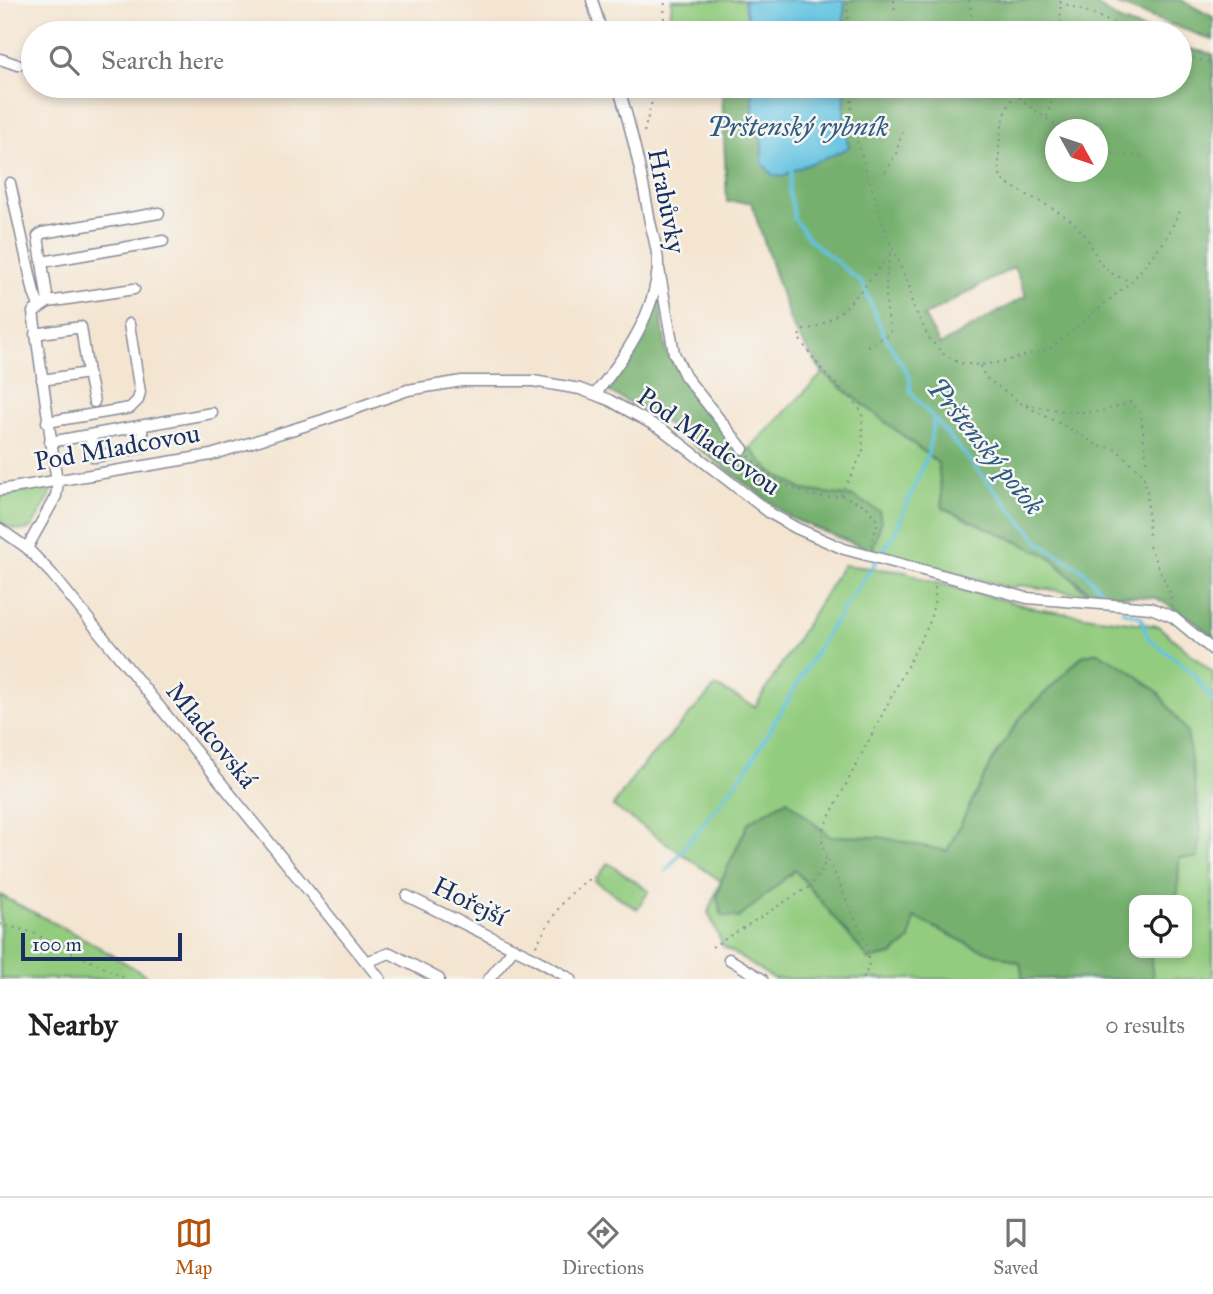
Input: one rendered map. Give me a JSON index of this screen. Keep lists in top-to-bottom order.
{
  "streets": {
    "street": [
      "Hrabůvky",
      "Pod Mladcovou",
      "Mladcovská",
      "Hořejší"
    ]
  },
  "crossings": [
    ["Hrabůvky", "Pod Mladcovou"]
  ],
  "water": ["Prštenský rybník", "Prštenský potok"],
  "scale_bar": "100 m",
  "north": "bottom right",
  "page": {
    "search": "Search here",
    "scale": "100 m",
    "heading": ["Nearby", "0 results"],
    "nav": ["Map", "Directions", "Saved"]
  }
}
